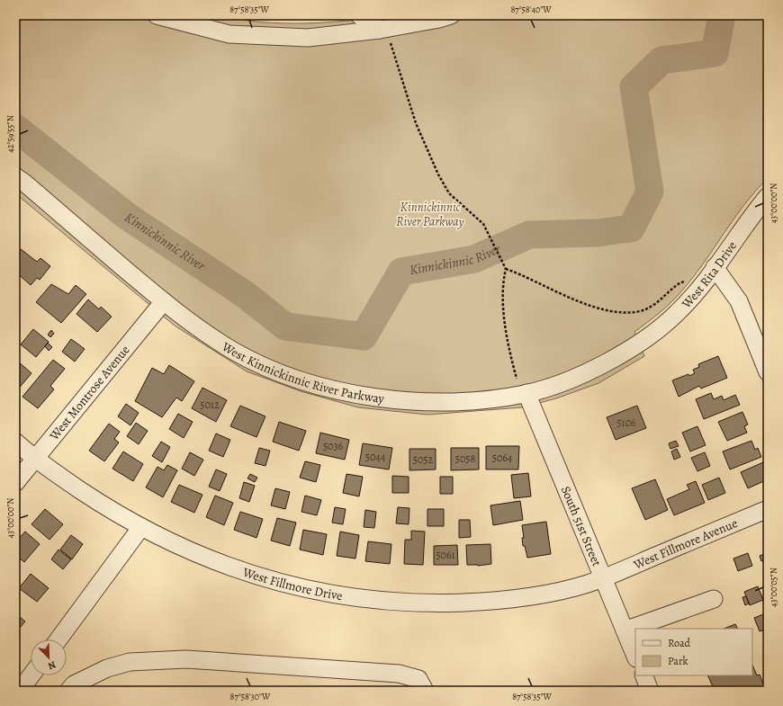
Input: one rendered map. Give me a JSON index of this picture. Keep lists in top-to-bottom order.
{
  "streets": {
    "street": [
      "West Rita Drive",
      "West Kinnickinnic River Parkway",
      "West Montrose Avenue",
      "South 51st Street",
      "West Fillmore Avenue",
      "West Fillmore Drive"
    ]
  },
  "crossings": [
    ["West Rita Drive", "West Kinnickinnic River Parkway"],
    ["West Kinnickinnic River Parkway", "West Montrose Avenue"],
    ["West Kinnickinnic River Parkway", "South 51st Street"],
    ["West Montrose Avenue", "West Fillmore Drive"],
    ["South 51st Street", "West Fillmore Avenue"],
    ["South 51st Street", "West Fillmore Drive"],
    ["West Fillmore Avenue", "West Fillmore Drive"]
  ],
  "water": ["Kinnickinnic River"],
  "parks": ["Kinnickinnic River Parkway"],
  "house_numbers": [
    "5012",
    "5106",
    "5036",
    "5044",
    "5064",
    "5058",
    "5052",
    "5061"
  ],
  "legend": ["Road", "Park"],
  "north": "bottom right",
  "coordinates": [
    "87°58'35\"W",
    "87°58'40\"W",
    "42°59'55\"N",
    "43°00'00\"N",
    "43°00'05\"N",
    "87°58'30\"W"
  ]
}
